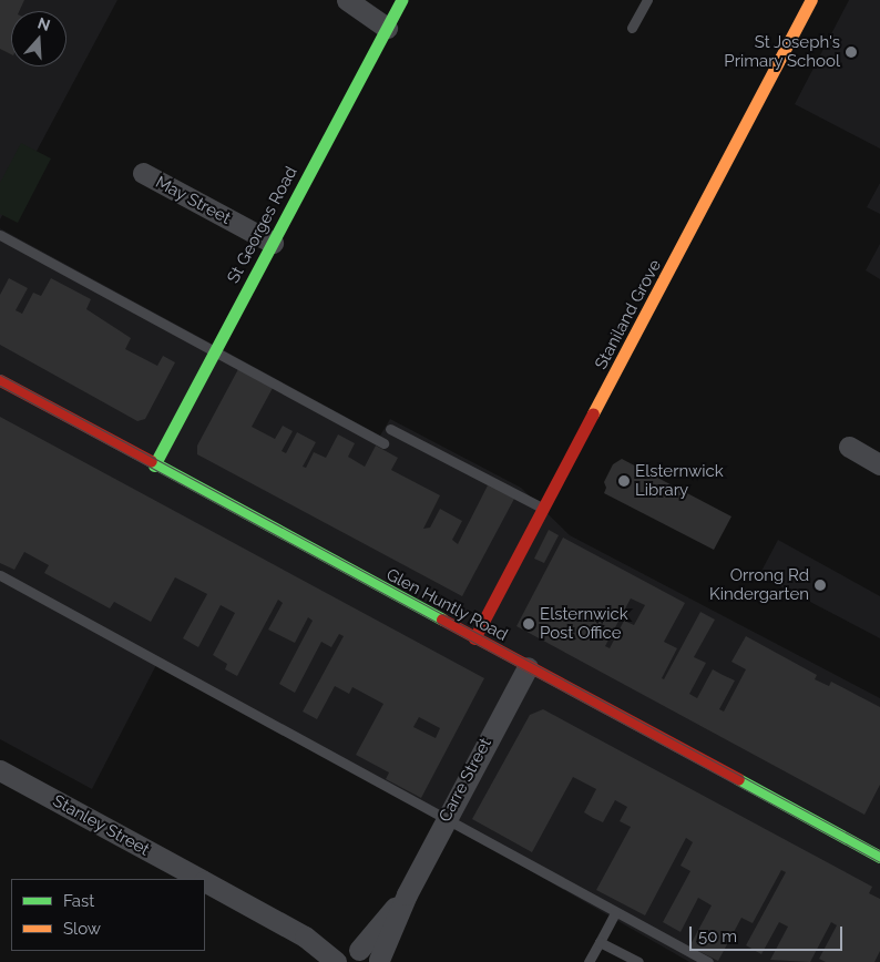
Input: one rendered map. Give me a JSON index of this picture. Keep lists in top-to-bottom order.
{
  "streets": {
    "street": [
      "May Street",
      "St Georges Road",
      "Staniland Grove",
      "Glen Huntly Road",
      "Carre Street",
      "Stanley Street"
    ]
  },
  "crossings": [
    ["May Street", "St Georges Road"],
    ["St Georges Road", "Glen Huntly Road"],
    ["Staniland Grove", "Glen Huntly Road"],
    ["Glen Huntly Road", "Carre Street"],
    ["Carre Street", "Stanley Street"]
  ],
  "places": [
    "St Joseph's Primary School",
    "Elsternwick Library",
    "Orrong Rd Kindergarten",
    "Elsternwick Post Office"
  ],
  "legend": ["Fast", "Slow"],
  "scale_bar": "50 m",
  "north": "top"
}
